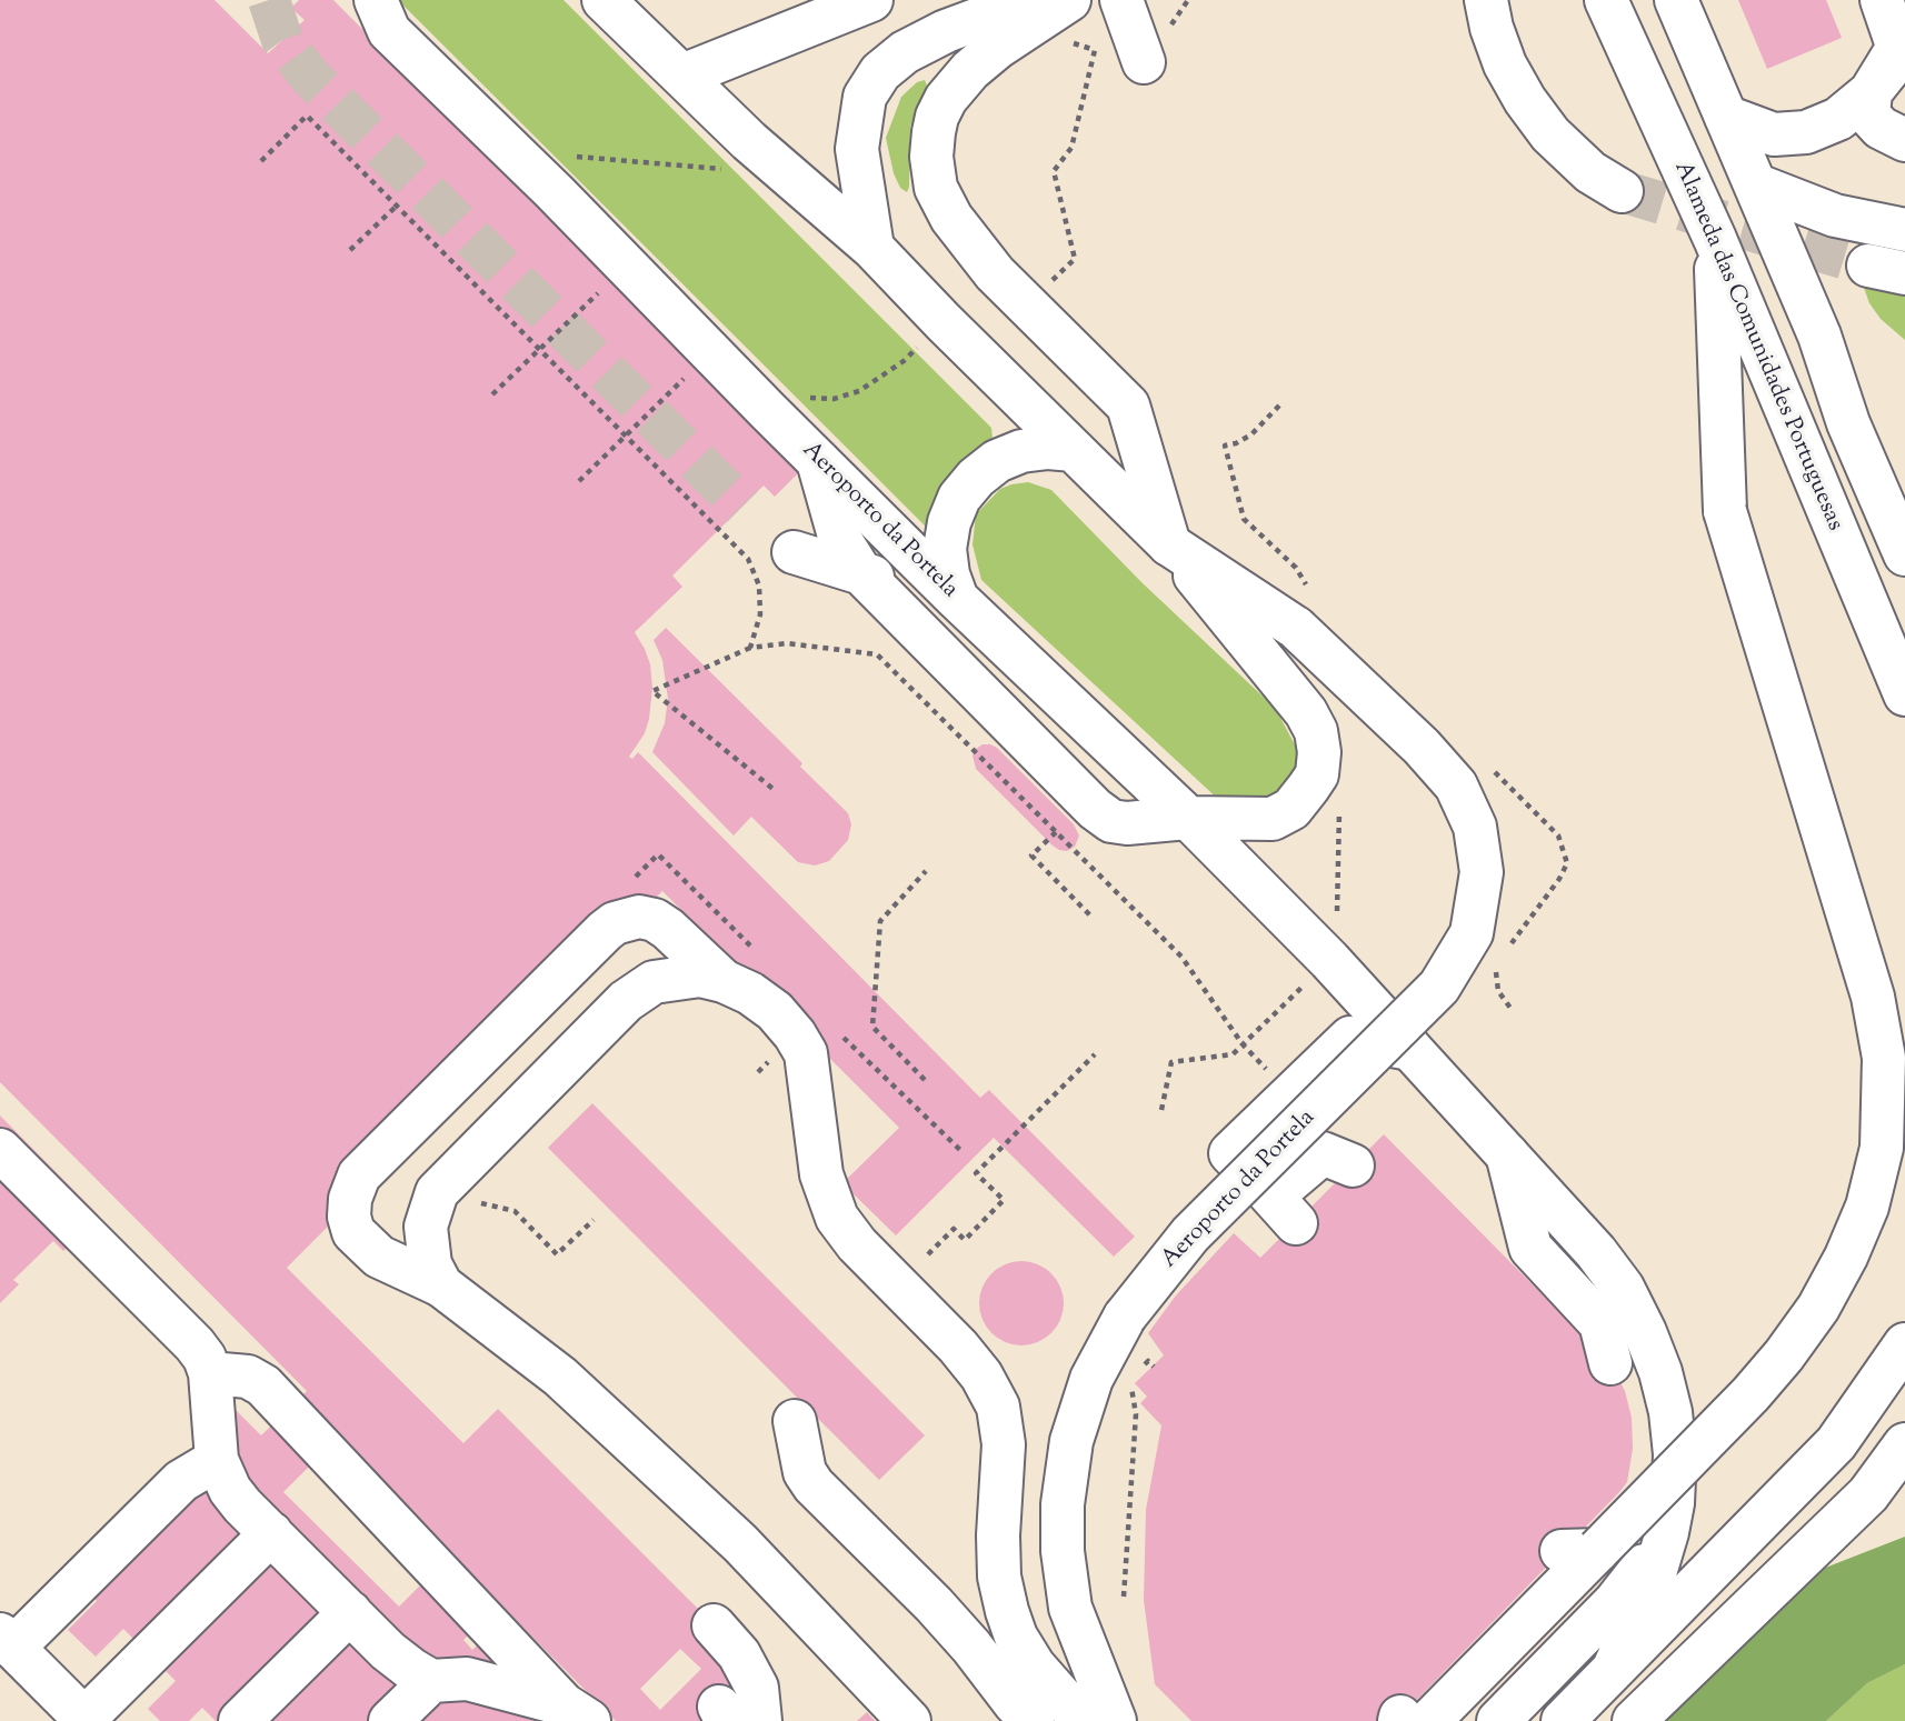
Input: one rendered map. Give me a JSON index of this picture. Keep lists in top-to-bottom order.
{
  "streets": {
    "main road": ["Alameda das Comunidades Portuguesas", "Aeroporto da Portela"]
  }
}
